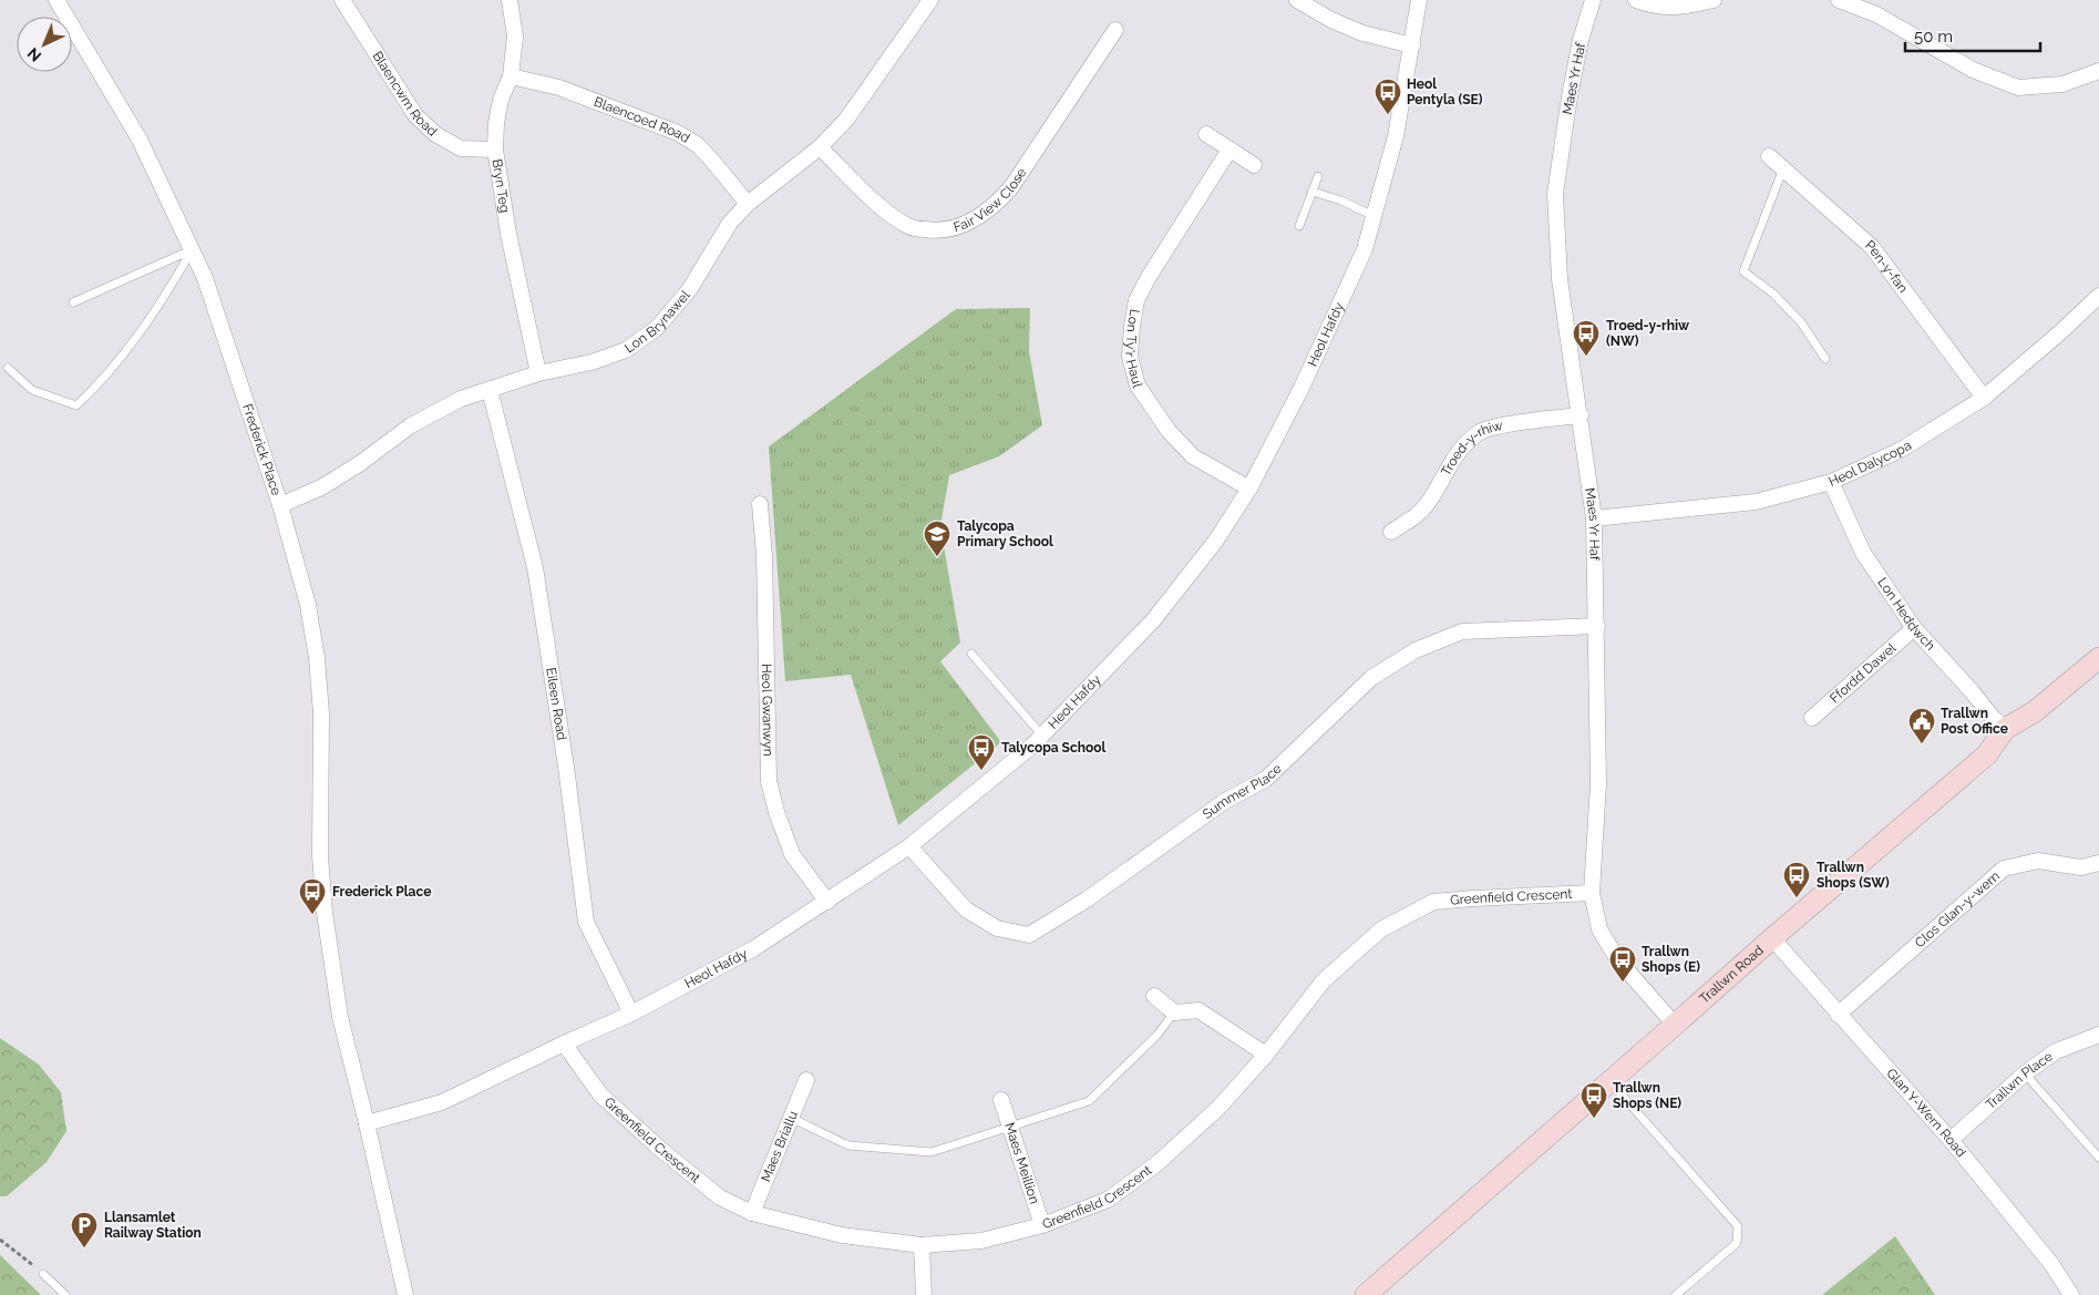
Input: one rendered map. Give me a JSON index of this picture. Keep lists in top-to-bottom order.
{
  "streets": {
    "street": [
      "Maes Yr Haf",
      "Blaencwm Road",
      "Blaencoed Road",
      "Bryn Teg",
      "Fair View Close",
      "Pen-y-fan",
      "Lon Brynawel",
      "Heol Hafdy",
      "Lon Ty'r Haul",
      "Frederick Place",
      "Troed-y-rhiw",
      "Heol Dalycopa",
      "Lon Heddwch",
      "Ffordd Dawel",
      "Eileen Road",
      "Heol Gwanwyn",
      "Summer Place",
      "Greenfield Crescent",
      "Clos Glan-y-wern",
      "Trallwn Road",
      "Trallwn Place",
      "Glan Y-Wern Road",
      "Maes Briallu",
      "Maes Meillion"
    ]
  },
  "crossings": [
    ["Maes Yr Haf", "Troed-y-rhiw"],
    ["Maes Yr Haf", "Heol Dalycopa"],
    ["Maes Yr Haf", "Summer Place"],
    ["Maes Yr Haf", "Greenfield Crescent"],
    ["Maes Yr Haf", "Trallwn Road"],
    ["Blaencwm Road", "Bryn Teg"],
    ["Blaencoed Road", "Bryn Teg"],
    ["Blaencoed Road", "Lon Brynawel"],
    ["Bryn Teg", "Lon Brynawel"],
    ["Fair View Close", "Lon Brynawel"],
    ["Pen-y-fan", "Heol Dalycopa"],
    ["Lon Brynawel", "Frederick Place"],
    ["Lon Brynawel", "Eileen Road"],
    ["Heol Hafdy", "Lon Ty'r Haul"],
    ["Heol Hafdy", "Frederick Place"],
    ["Heol Hafdy", "Eileen Road"],
    ["Heol Hafdy", "Heol Gwanwyn"],
    ["Heol Hafdy", "Summer Place"],
    ["Heol Hafdy", "Greenfield Crescent"],
    ["Heol Dalycopa", "Lon Heddwch"],
    ["Lon Heddwch", "Ffordd Dawel"],
    ["Lon Heddwch", "Trallwn Road"],
    ["Greenfield Crescent", "Maes Briallu"],
    ["Greenfield Crescent", "Maes Meillion"],
    ["Clos Glan-y-wern", "Glan Y-Wern Road"],
    ["Trallwn Road", "Glan Y-Wern Road"],
    ["Trallwn Place", "Glan Y-Wern Road"]
  ],
  "places": {
    "bus stop": [
      "Heol Pentyla (SE)",
      "Troed-y-rhiw (NW)",
      "Talycopa School",
      "Trallwn Shops (SW)",
      "Frederick Place",
      "Trallwn Shops (E)",
      "Trallwn Shops (NE)"
    ],
    "school or university": ["Talycopa Primary School"],
    "public building": ["Trallwn Post Office"],
    "parking": ["Llansamlet Railway Station"]
  },
  "scale_bar": "50 m",
  "north": "bottom left"
}
